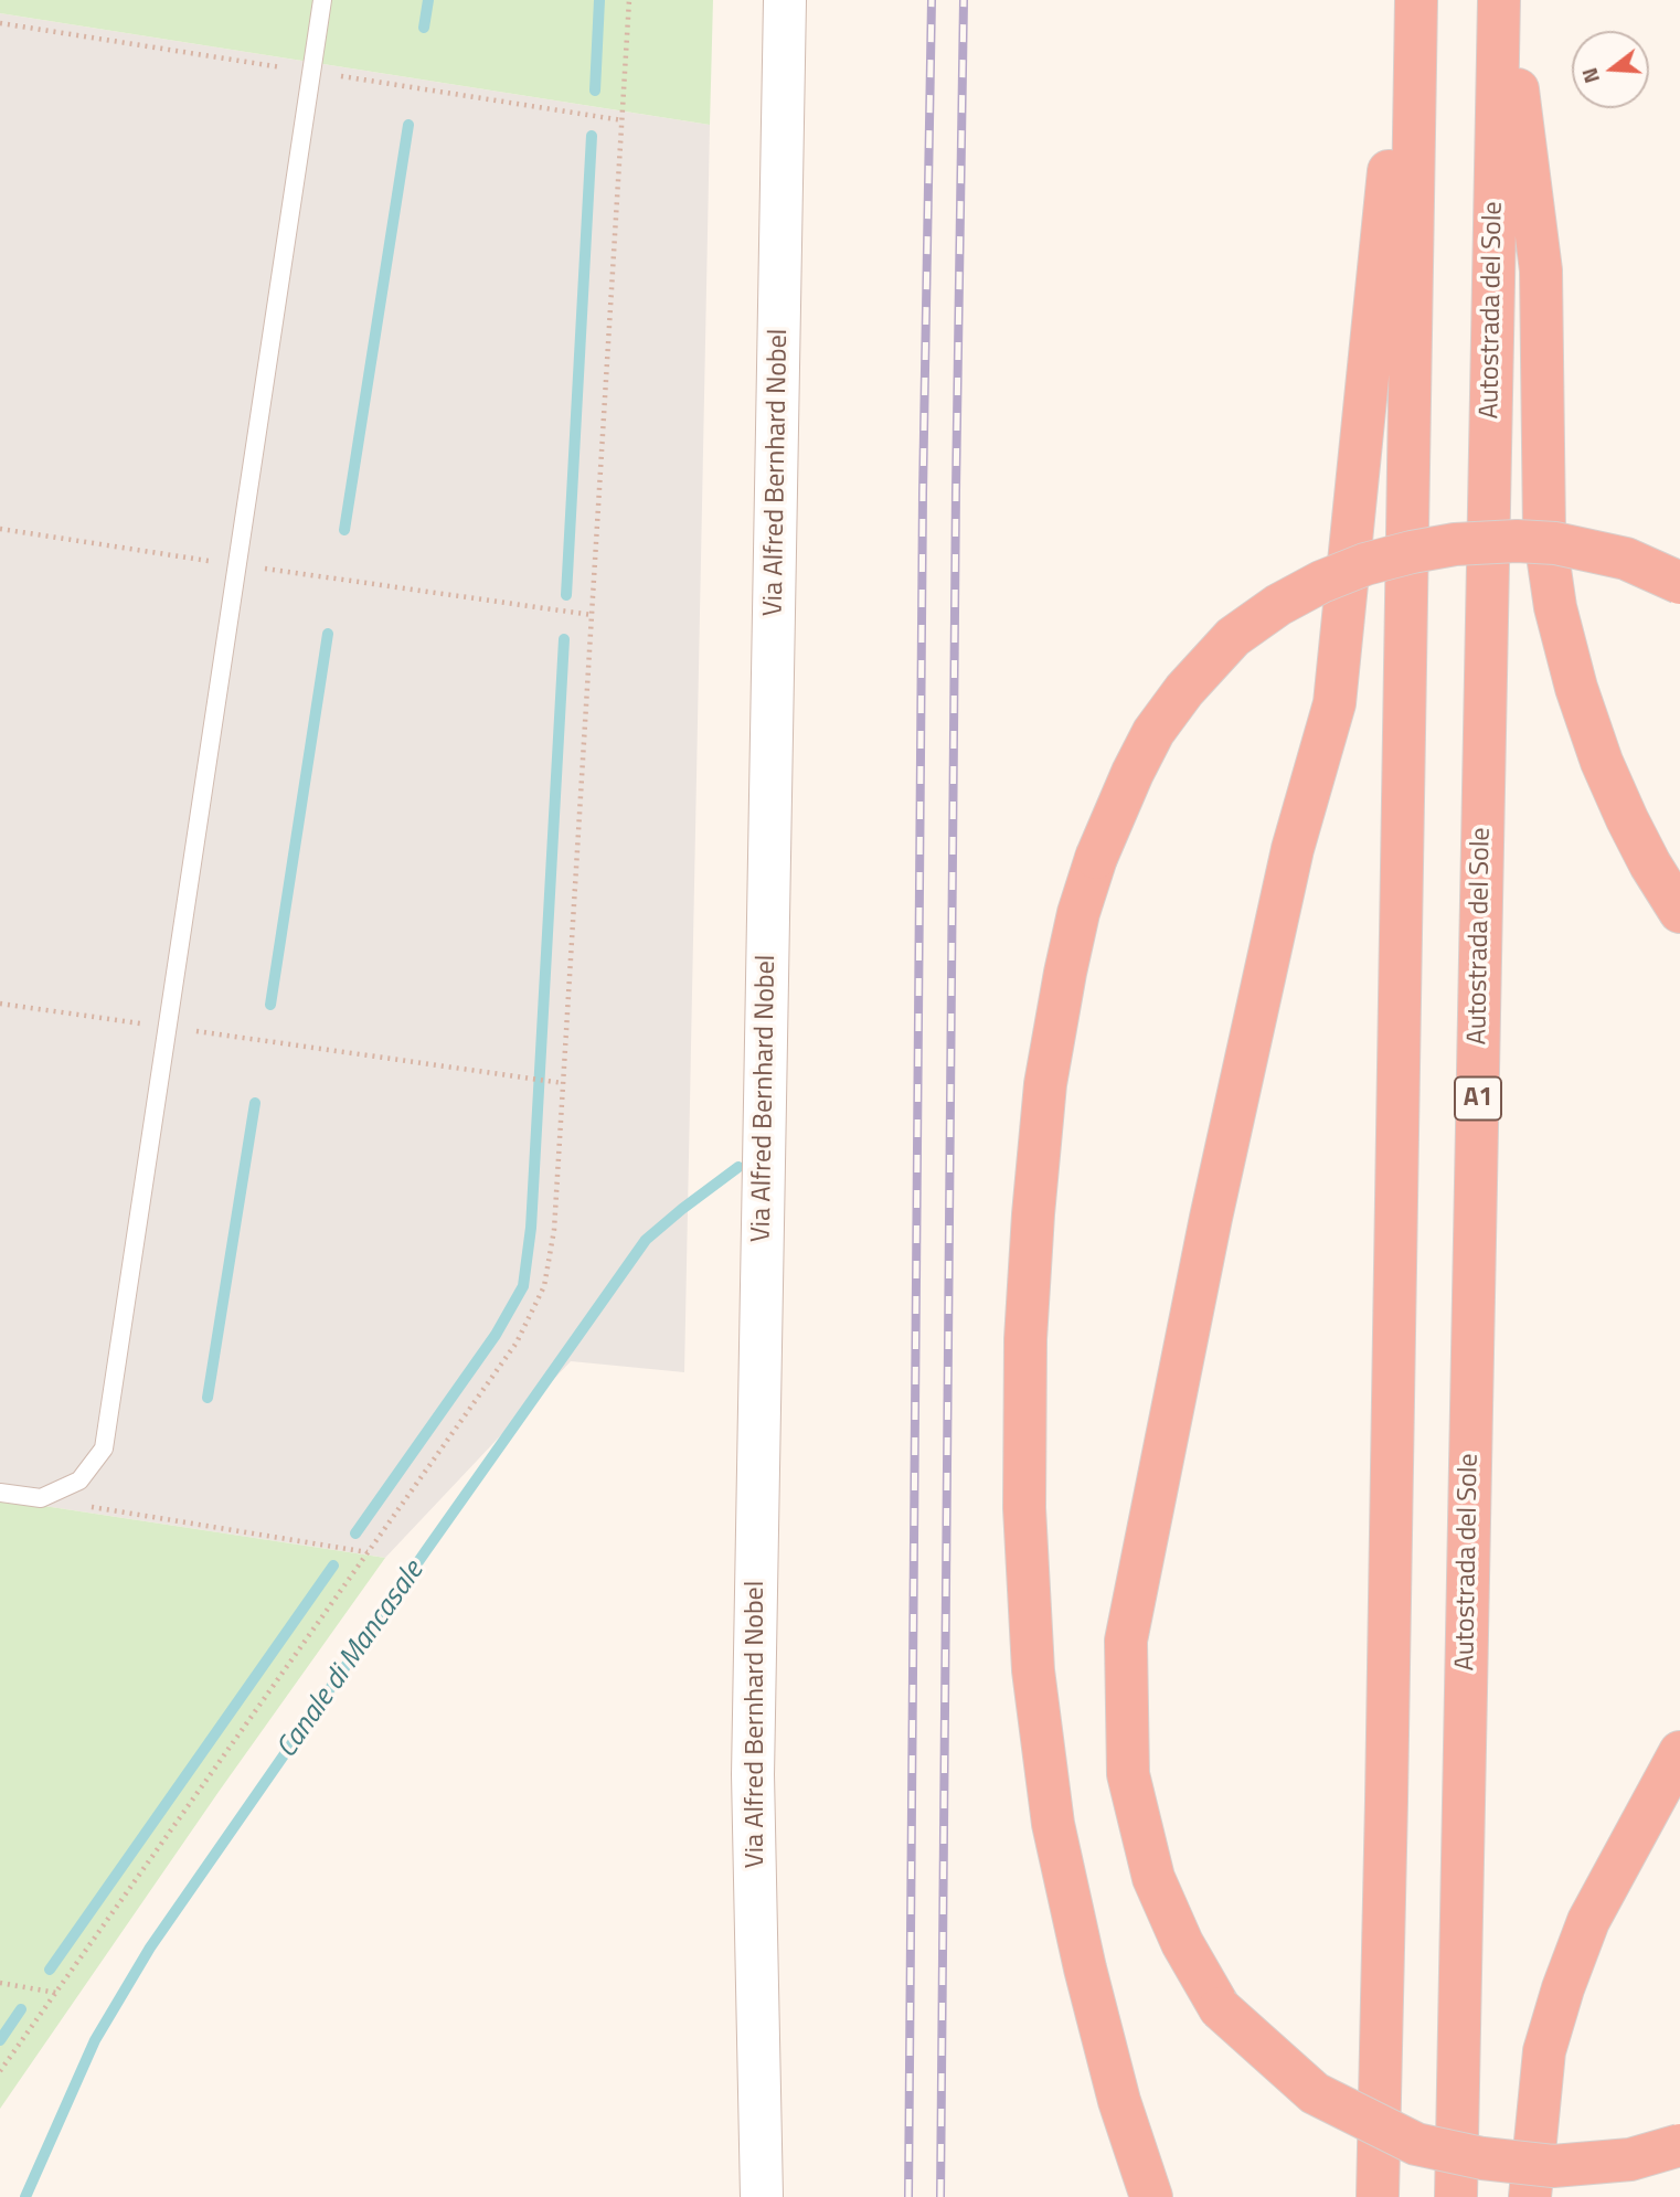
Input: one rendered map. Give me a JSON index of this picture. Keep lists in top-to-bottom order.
{
  "streets": {
    "highway": ["Autostrada del Sole", "A1"],
    "street": ["Via Alfred Bernhard Nobel"]
  },
  "water": ["Canale di Mancasale"],
  "north": "left"
}
